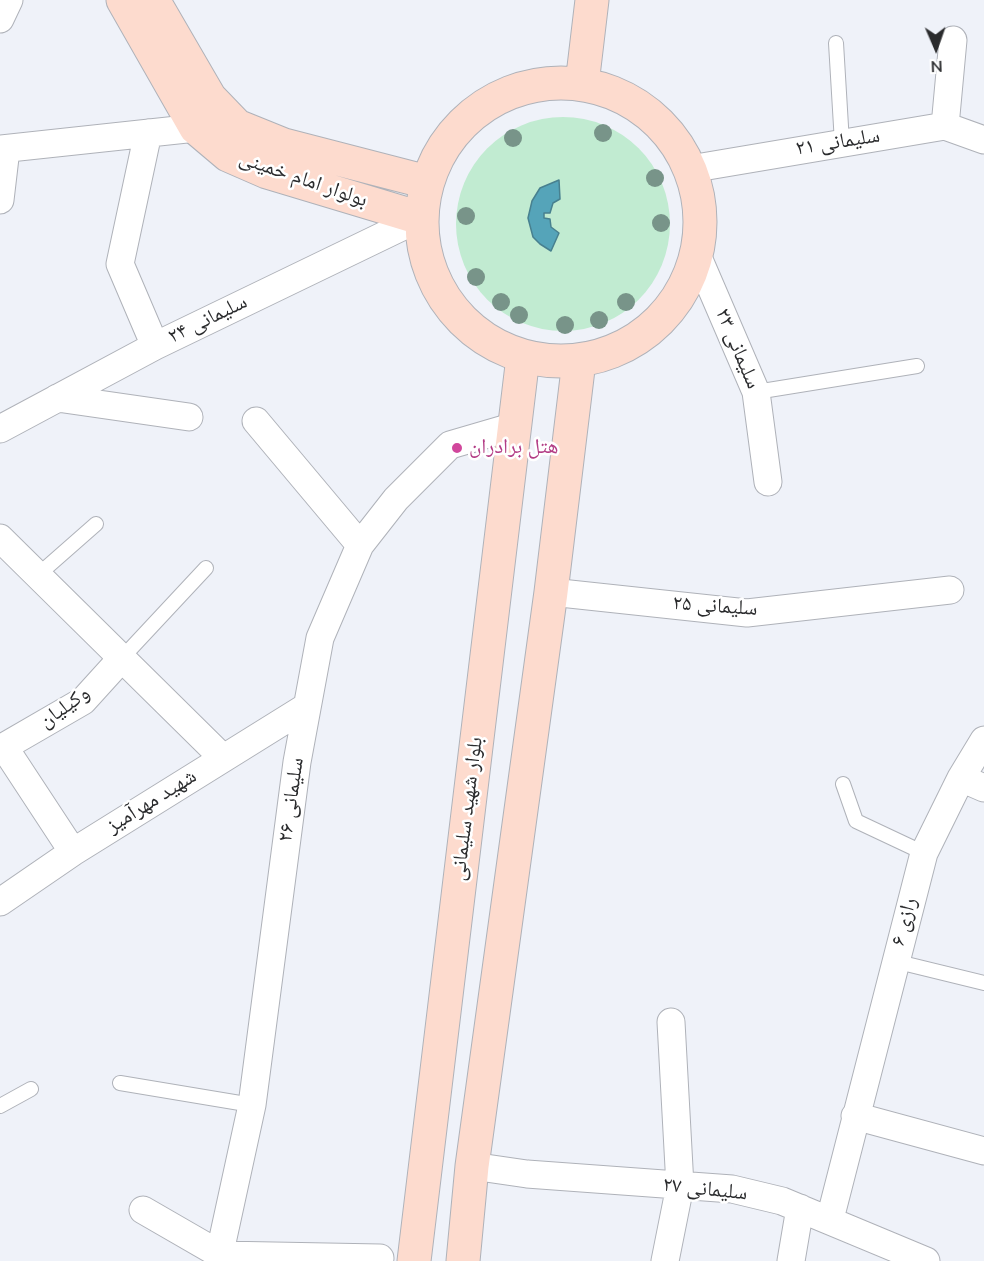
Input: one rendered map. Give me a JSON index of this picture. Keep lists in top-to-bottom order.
{
  "streets": {
    "main road": ["بولوار امام خمینی", "بلوار شهید سلیمانی"],
    "street": [
      "سلیمانی ۲۱",
      "سلیمانی ۲۴",
      "سلیمانی ۲۳",
      "سلیمانی ۲۵",
      "وکیلیان",
      "سلیمانی ۲۶",
      "شهید مهرآمیز",
      "رازی ۶",
      "سلیمانی ۲۷"
    ]
  },
  "crossings": [
    ["بولوار امام خمینی", "سلیمانی ۲۴"],
    ["سلیمانی ۲۶", "شهید مهرآمیز"],
    ["سلیمانی ۲۶", "بلوار شهید سلیمانی"],
    ["رازی ۶", "سلیمانی ۲۷"]
  ],
  "places": ["هتل برادران"],
  "north": "bottom"
}
